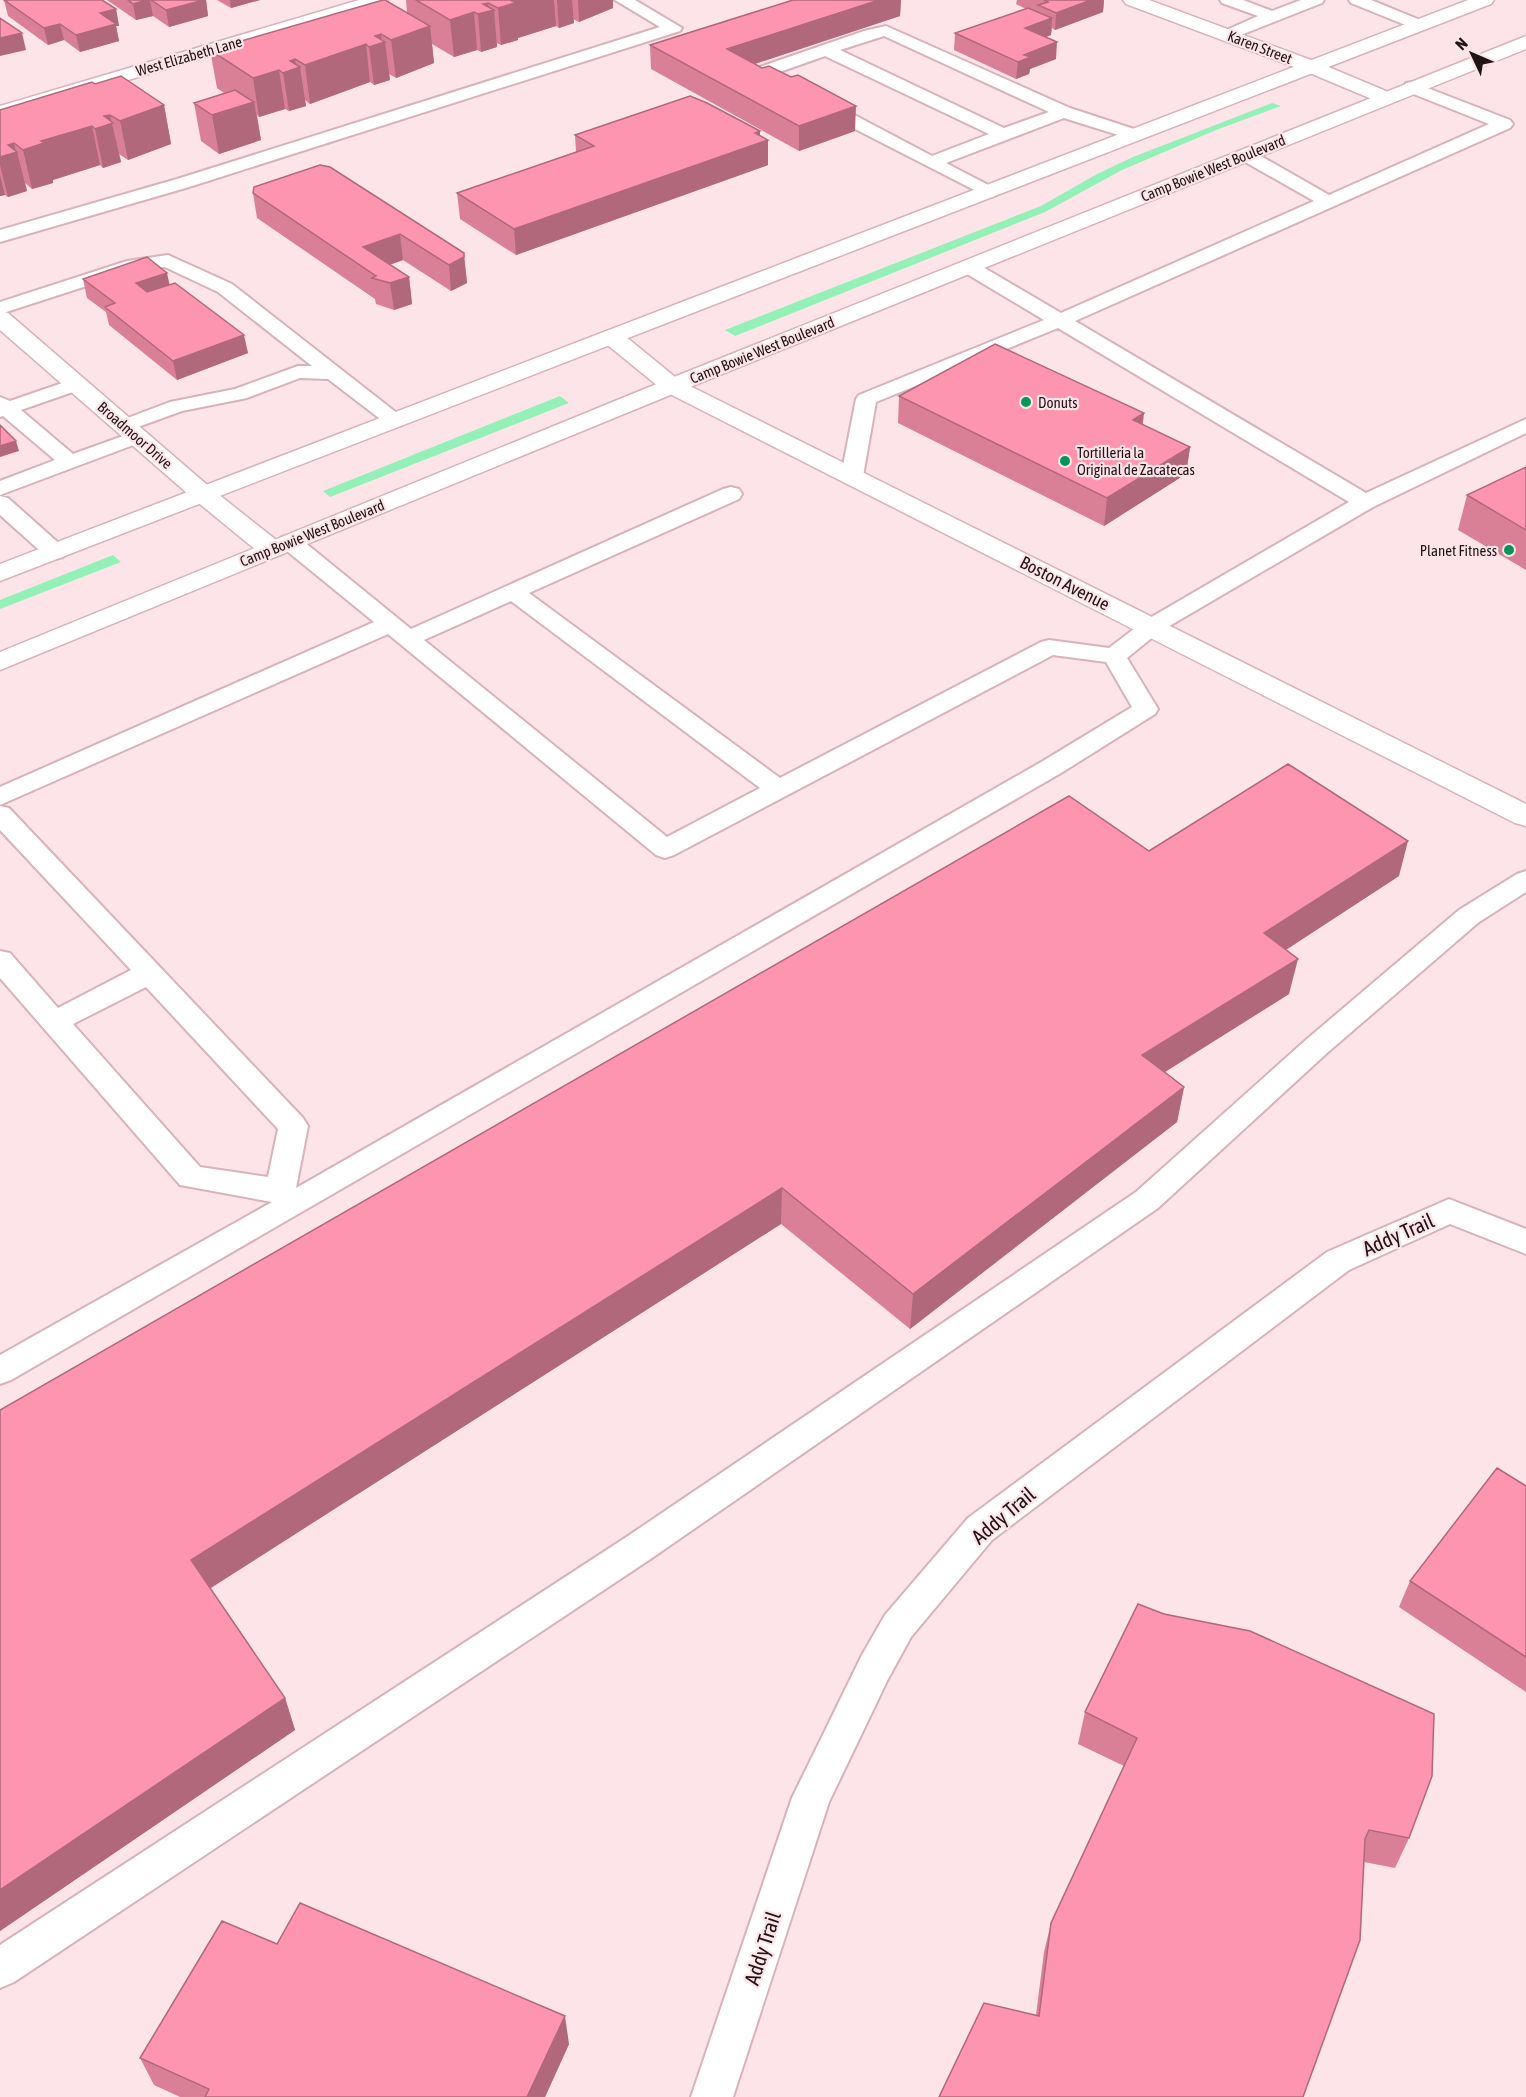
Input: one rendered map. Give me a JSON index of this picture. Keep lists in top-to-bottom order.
{
  "streets": {
    "main road": [
      "Karen Street",
      "West Elizabeth Lane",
      "Camp Bowie West Boulevard",
      "Broadmoor Drive",
      "Boston Avenue"
    ],
    "lane": ["Addy Trail"]
  },
  "crossings": [
    ["Karen Street", "Camp Bowie West Boulevard"],
    ["Camp Bowie West Boulevard", "Broadmoor Drive"],
    ["Camp Bowie West Boulevard", "Boston Avenue"]
  ],
  "places": ["Donuts", "Tortilleria la Original de Zacatecas", "Planet Fitness"],
  "north": "top left"
}
